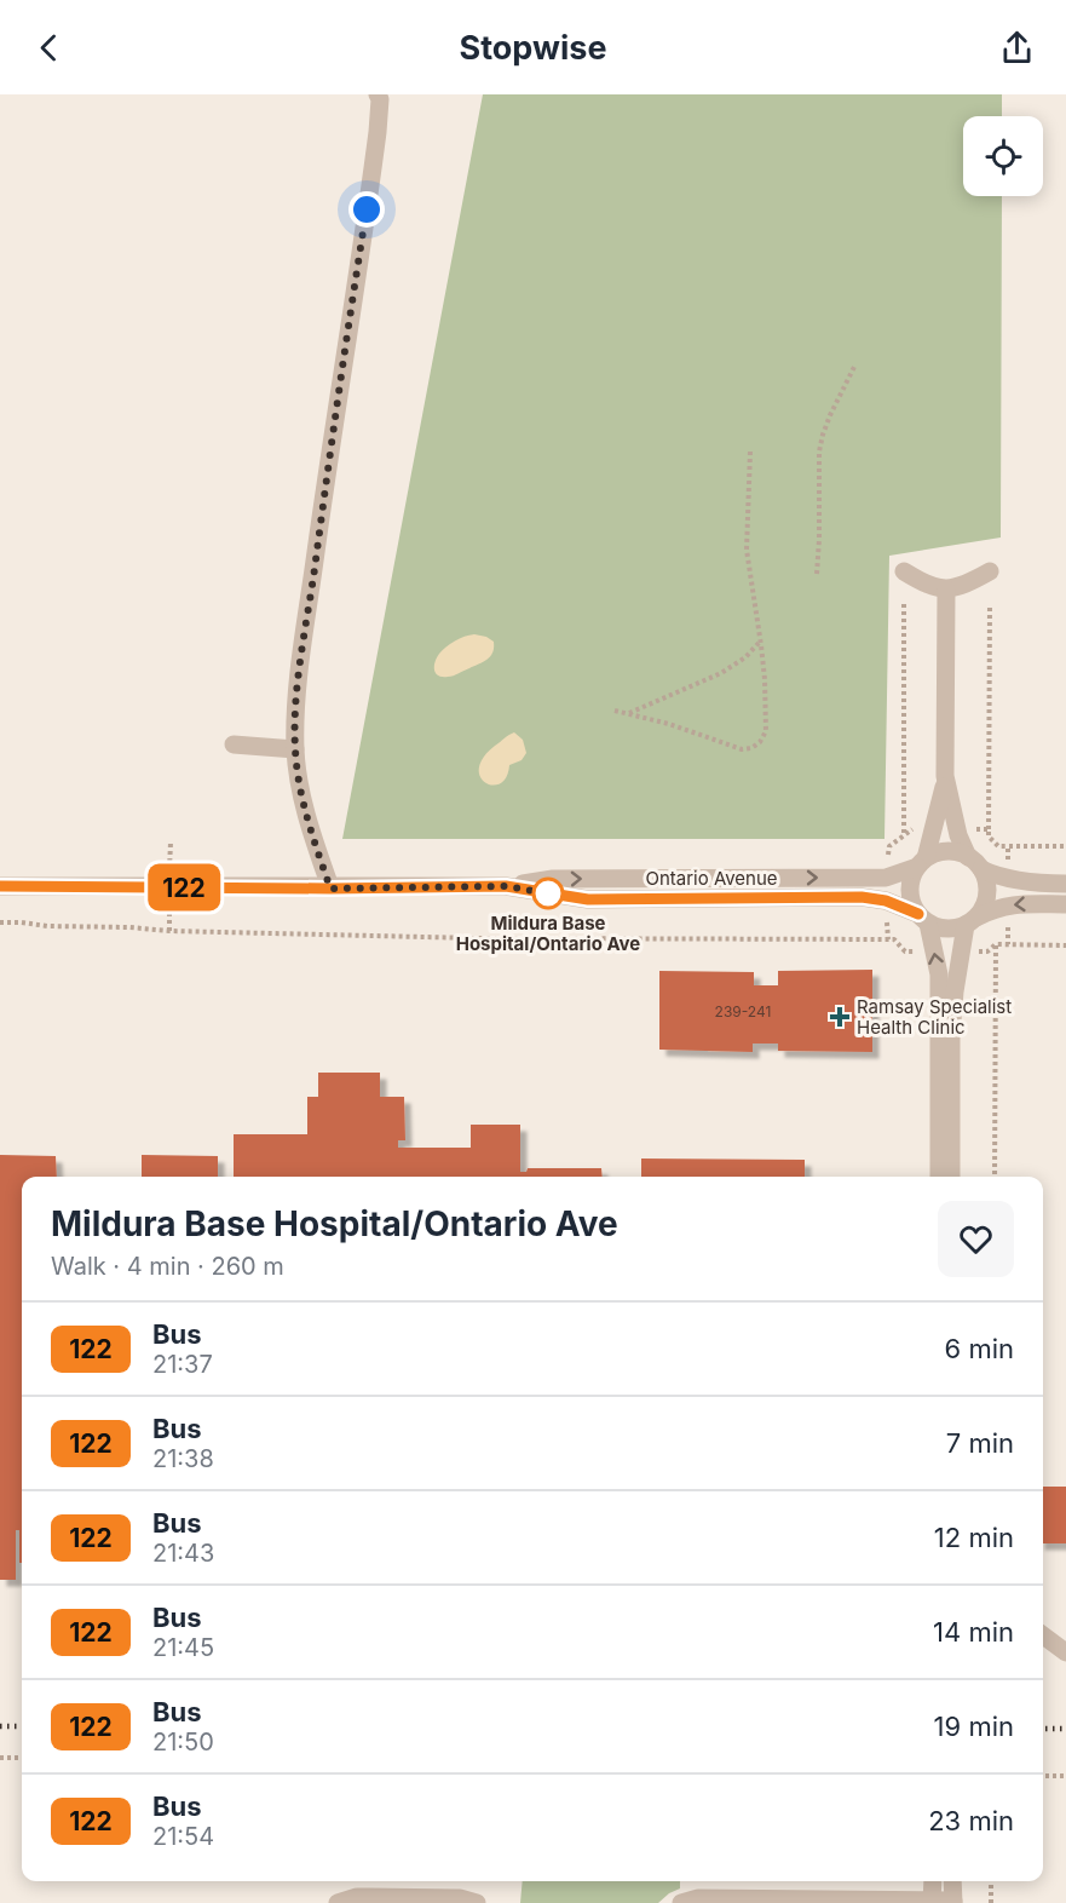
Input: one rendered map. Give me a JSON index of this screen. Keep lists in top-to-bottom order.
{
  "streets": {
    "street": ["Ontario Avenue"]
  },
  "places": {
    "other": ["Mildura Base Hospital/Ontario Ave"],
    "health": ["Ramsay Specialist Health Clinic"]
  },
  "lines": ["bus line 122"],
  "house_numbers": ["239-241"],
  "page": {
    "header": "Stopwise",
    "on_map": "122",
    "heading": ["Mildura Base Hospital/Ontario Ave", "Walk · 4 min · 260 m"],
    "list": [
      {
        "mark": "122",
        "name": "Bus",
        "note": "21:37",
        "value": "6 min"
      },
      {
        "mark": "122",
        "name": "Bus",
        "note": "21:38",
        "value": "7 min"
      },
      {
        "mark": "122",
        "name": "Bus",
        "note": "21:43",
        "value": "12 min"
      },
      {
        "mark": "122",
        "name": "Bus",
        "note": "21:45",
        "value": "14 min"
      },
      {
        "mark": "122",
        "name": "Bus",
        "note": "21:50",
        "value": "19 min"
      },
      {
        "mark": "122",
        "name": "Bus",
        "note": "21:54",
        "value": "23 min"
      }
    ]
  }
}
